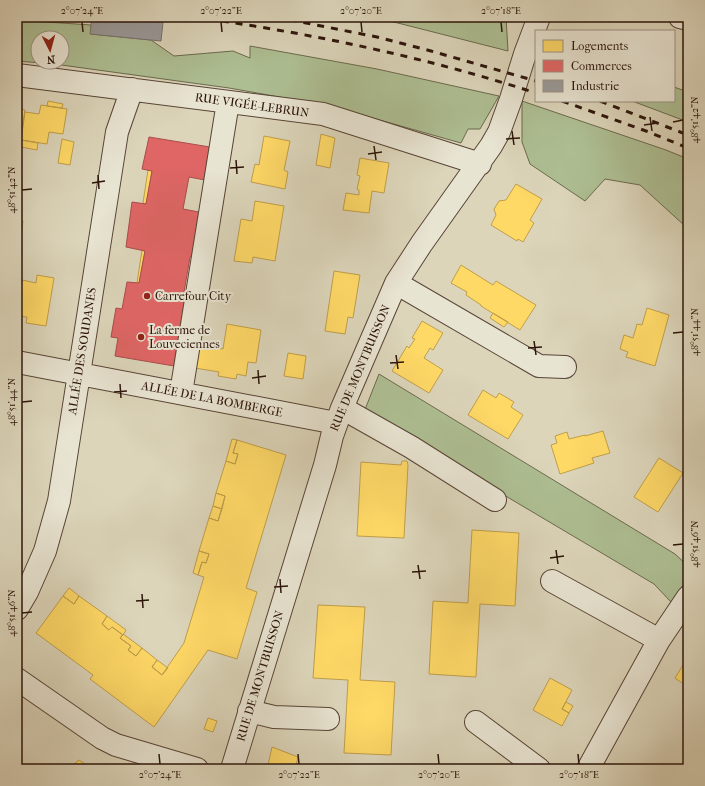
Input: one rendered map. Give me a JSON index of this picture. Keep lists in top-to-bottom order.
{
  "streets": {
    "street": [
      "RUE VIGÉE-LEBRUN",
      "ALLÉE DES SOUDANES",
      "RUE DE MONTBUISSON",
      "ALLÉE DE LA BOMBERGE"
    ]
  },
  "crossings": [
    ["RUE VIGÉE-LEBRUN", "ALLÉE DES SOUDANES"],
    ["RUE VIGÉE-LEBRUN", "RUE DE MONTBUISSON"],
    ["ALLÉE DES SOUDANES", "ALLÉE DE LA BOMBERGE"],
    ["RUE DE MONTBUISSON", "ALLÉE DE LA BOMBERGE"]
  ],
  "places": ["Carrefour City", "La ferme de Louveciennes"],
  "legend": ["Logements", "Commerces", "Industrie"],
  "north": "bottom",
  "coordinates": [
    "2°07'24\"E",
    "2°07'22\"E",
    "2°07'20\"E",
    "2°07'18\"E",
    "48°51'42\"N",
    "48°51'44\"N",
    "48°51'46\"N"
  ]
}
